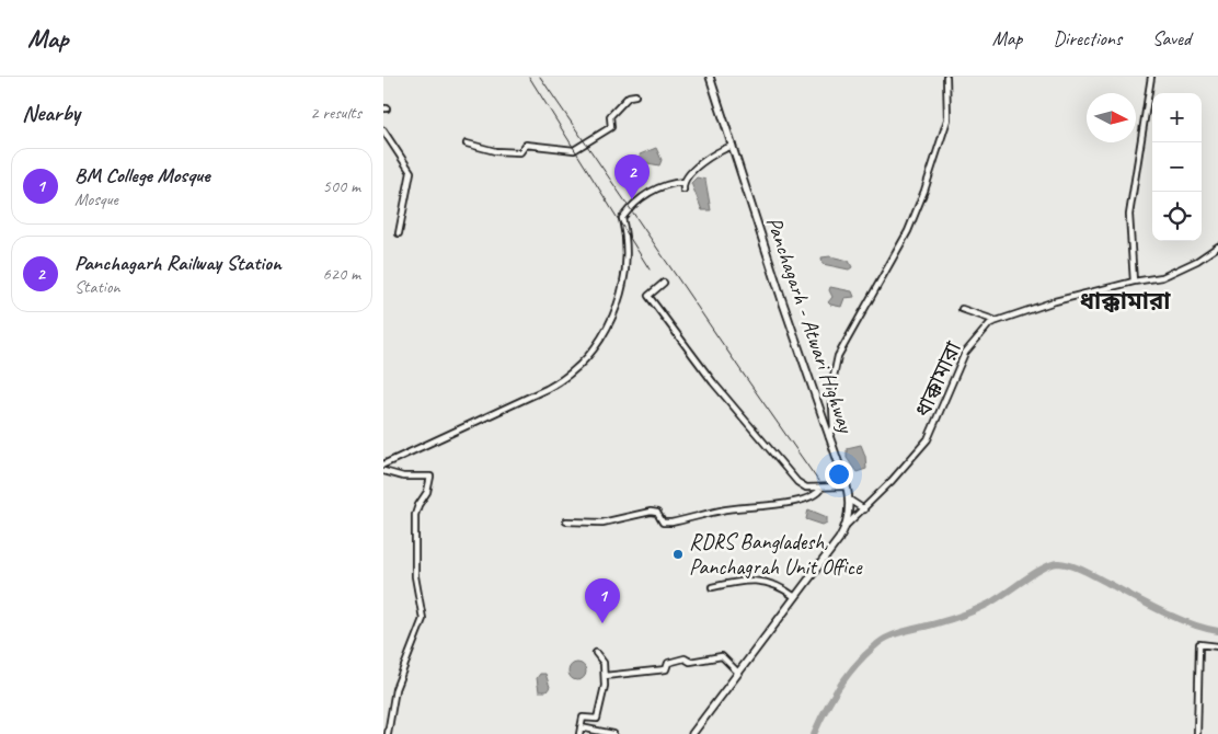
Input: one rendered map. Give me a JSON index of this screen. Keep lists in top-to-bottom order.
{
  "streets": {
    "main road": ["Panchagarh - Atwari Highway"],
    "street": ["ধাক্কামারা"]
  },
  "crossings": [
    ["Panchagarh - Atwari Highway", "ধাক্কামারা"]
  ],
  "districts": ["ধাক্কামারা"],
  "places": ["RDRS Bangladesh, Panchagrah Unit Office"],
  "north": "right",
  "page": {
    "header": "Map",
    "nav": ["Map", "Directions", "Saved"],
    "heading": ["Nearby", "2 results"],
    "map_buttons": ["+", "−"],
    "list": [
      {
        "mark": "1",
        "name": "BM College Mosque",
        "note": "Mosque",
        "value": "500 m"
      },
      {
        "mark": "2",
        "name": "Panchagarh Railway Station",
        "note": "Station",
        "value": "620 m"
      }
    ],
    "pins": ["2", "1"]
  }
}
